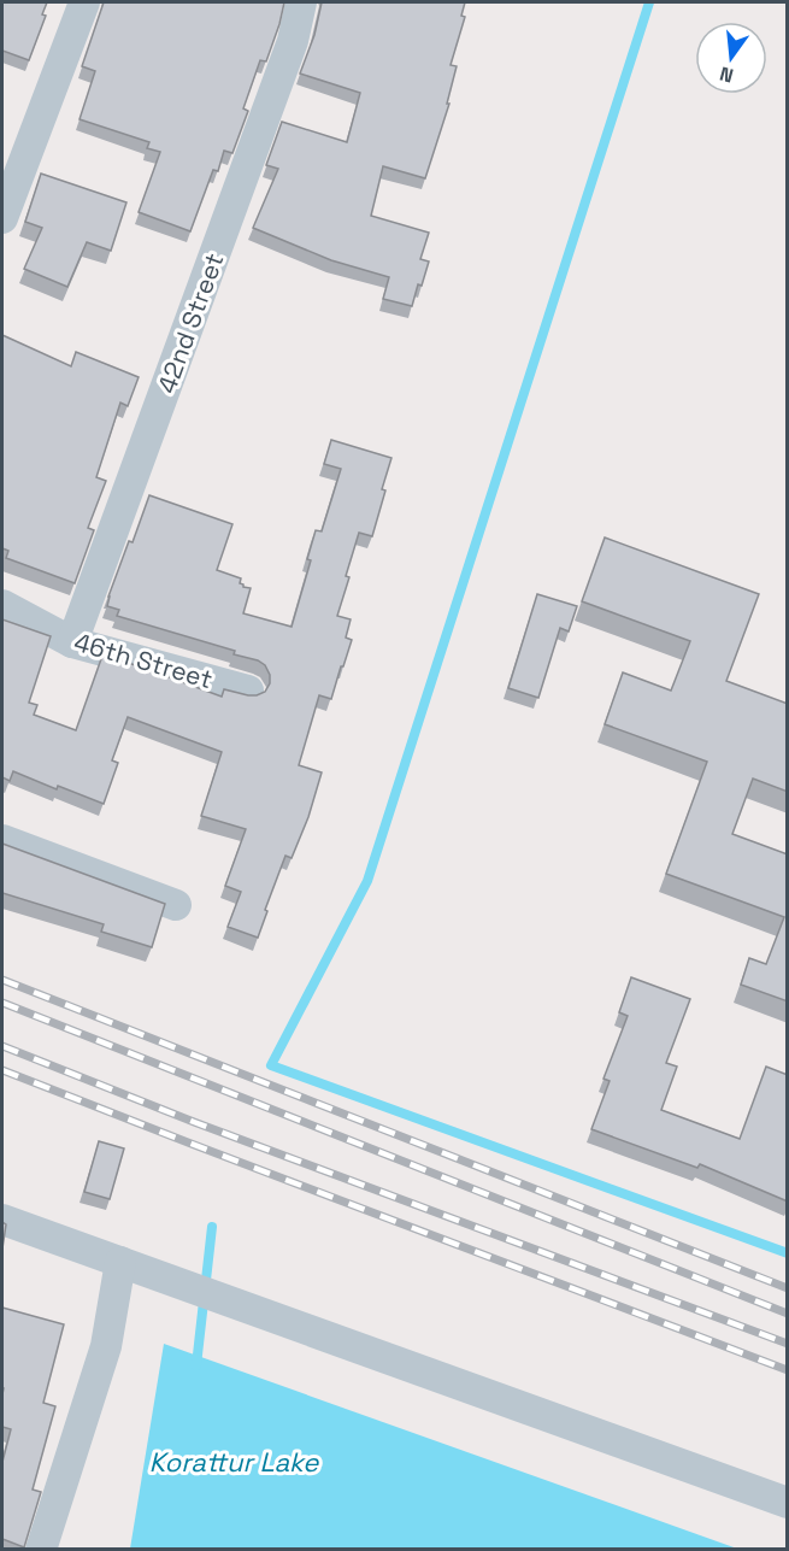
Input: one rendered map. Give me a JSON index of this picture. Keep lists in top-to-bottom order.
{
  "streets": {
    "street": ["42nd Street", "46th Street"]
  },
  "crossings": [
    ["42nd Street", "46th Street"]
  ],
  "water": ["Korattur Lake"],
  "north": "bottom"
}
